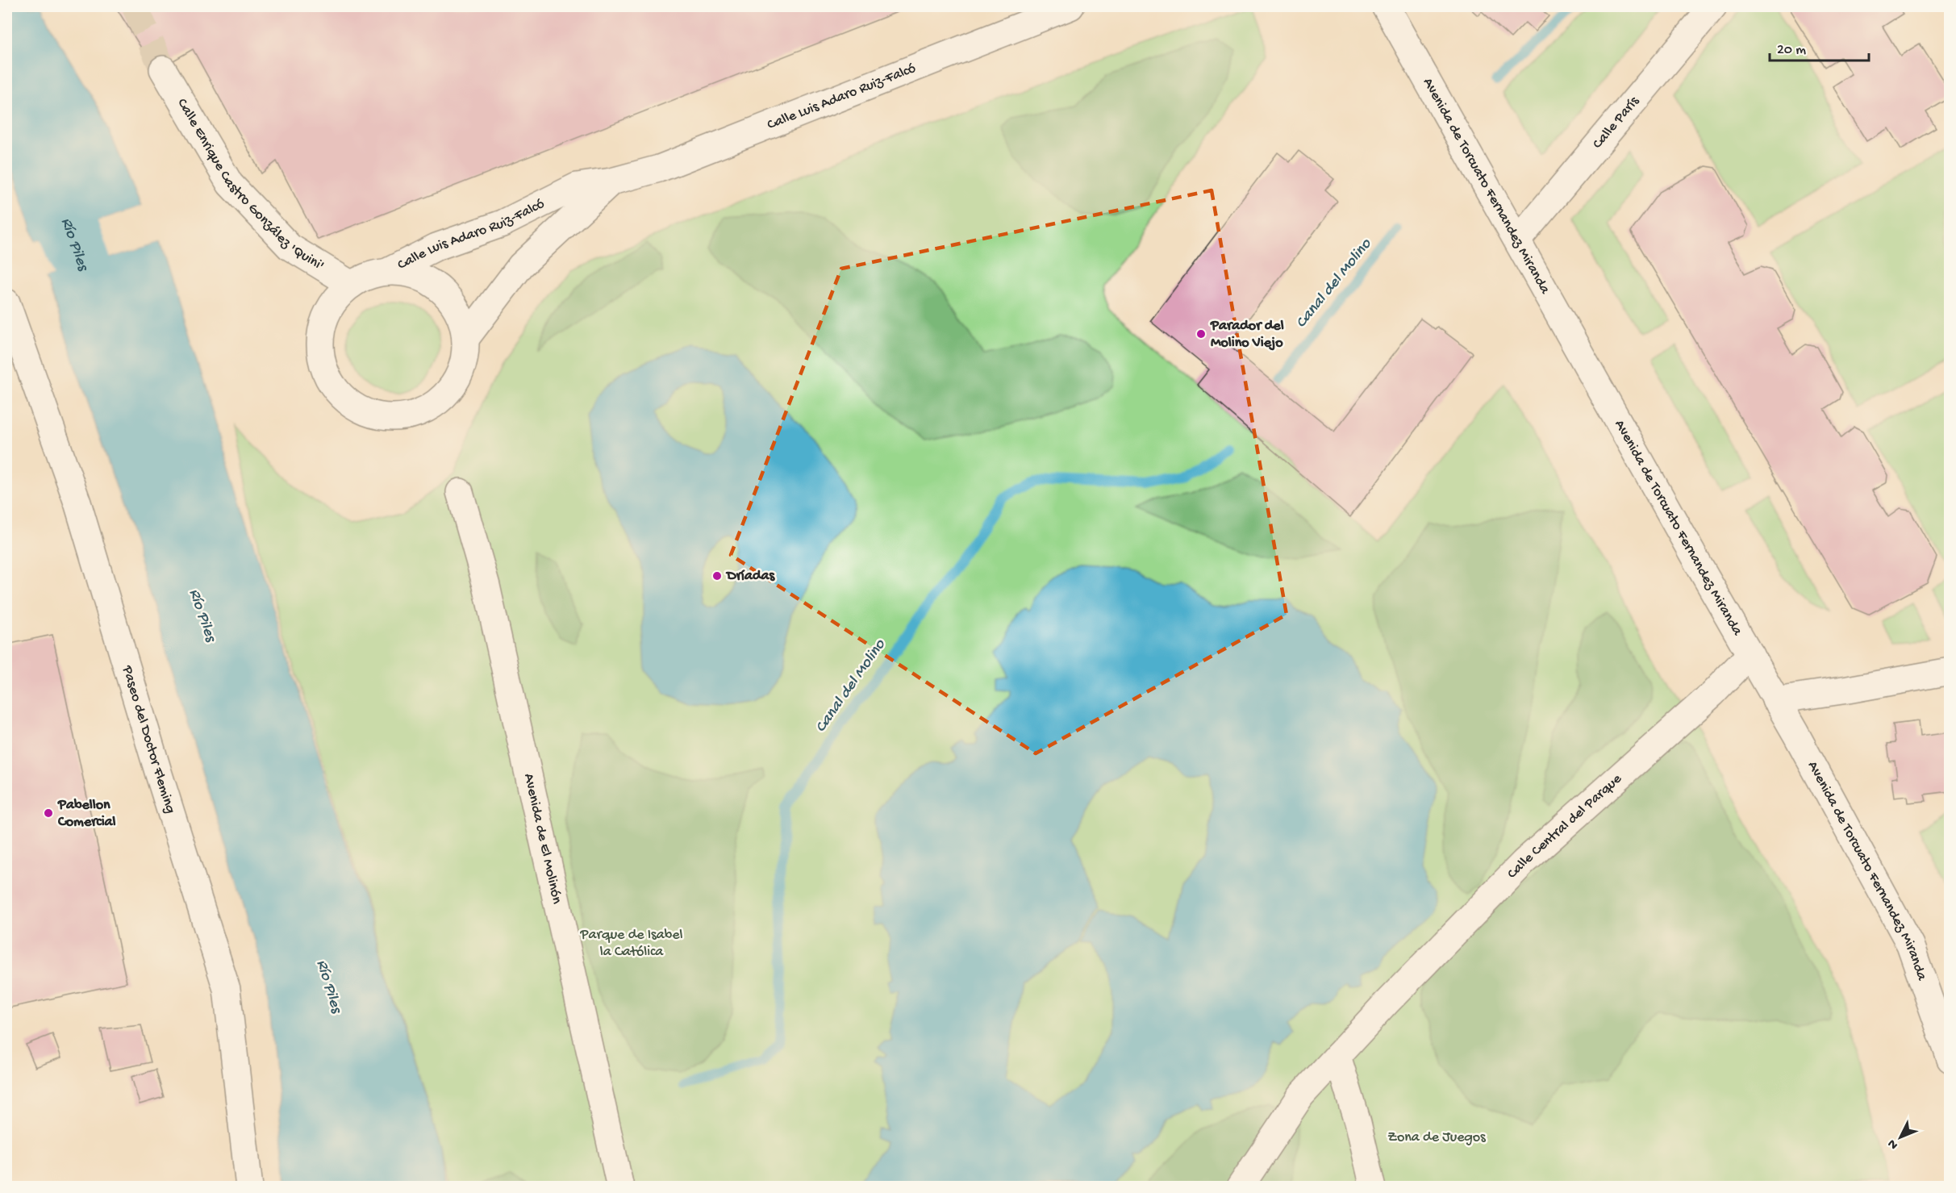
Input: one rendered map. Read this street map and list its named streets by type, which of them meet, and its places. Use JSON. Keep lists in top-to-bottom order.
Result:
{
  "streets": {
    "street": [
      "Calle Luis Adaro Ruiz-Falcó",
      "Calle París",
      "Calle Enrique Castro González 'Quini'",
      "Avenida de Torcuato Fernandez Miranda",
      "Paseo del Doctor Fleming",
      "Calle Central del Parque",
      "Avenida de El Molinón"
    ]
  },
  "crossings": [
    ["Calle Luis Adaro Ruiz-Falcó", "Calle Enrique Castro González 'Quini'"],
    ["Calle París", "Avenida de Torcuato Fernandez Miranda"],
    ["Avenida de Torcuato Fernandez Miranda", "Calle Central del Parque"]
  ],
  "water": ["Río Piles", "Canal del Molino"],
  "parks": ["Parque de Isabel la Católica", "Zona de Juegos"],
  "places": ["Parador del Molino Viejo", "Dríadas", "Pabellon Comercial"],
  "scale_bar": "20 m",
  "north": "bottom left"
}
